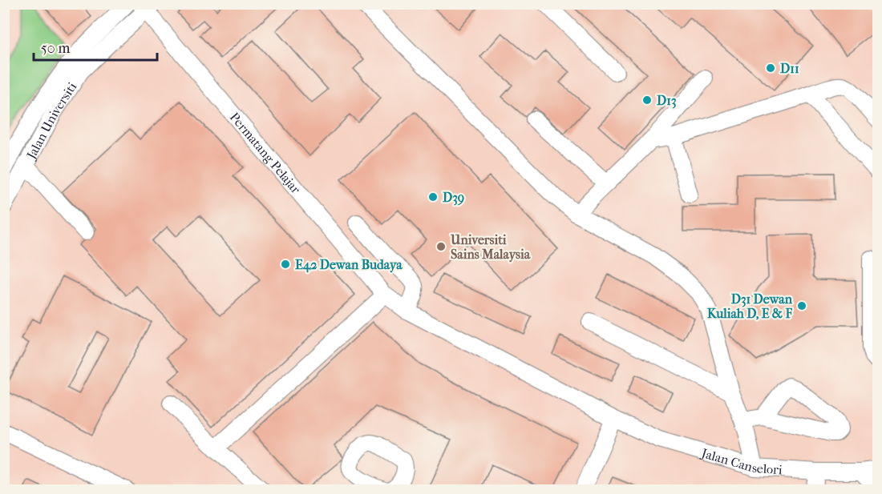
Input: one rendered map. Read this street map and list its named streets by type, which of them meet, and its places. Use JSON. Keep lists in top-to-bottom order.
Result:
{
  "streets": {
    "street": ["Jalan Universiti", "Permatang Pelajar", "Jalan Canselori"]
  },
  "crossings": [
    ["Jalan Universiti", "Permatang Pelajar"],
    ["Permatang Pelajar", "Jalan Canselori"]
  ],
  "places": [
    "D11",
    "D13",
    "D39",
    "Universiti Sains Malaysia",
    "E42 Dewan Budaya",
    "D31 Dewan Kuliah D, E & F"
  ],
  "scale_bar": "50 m"
}
